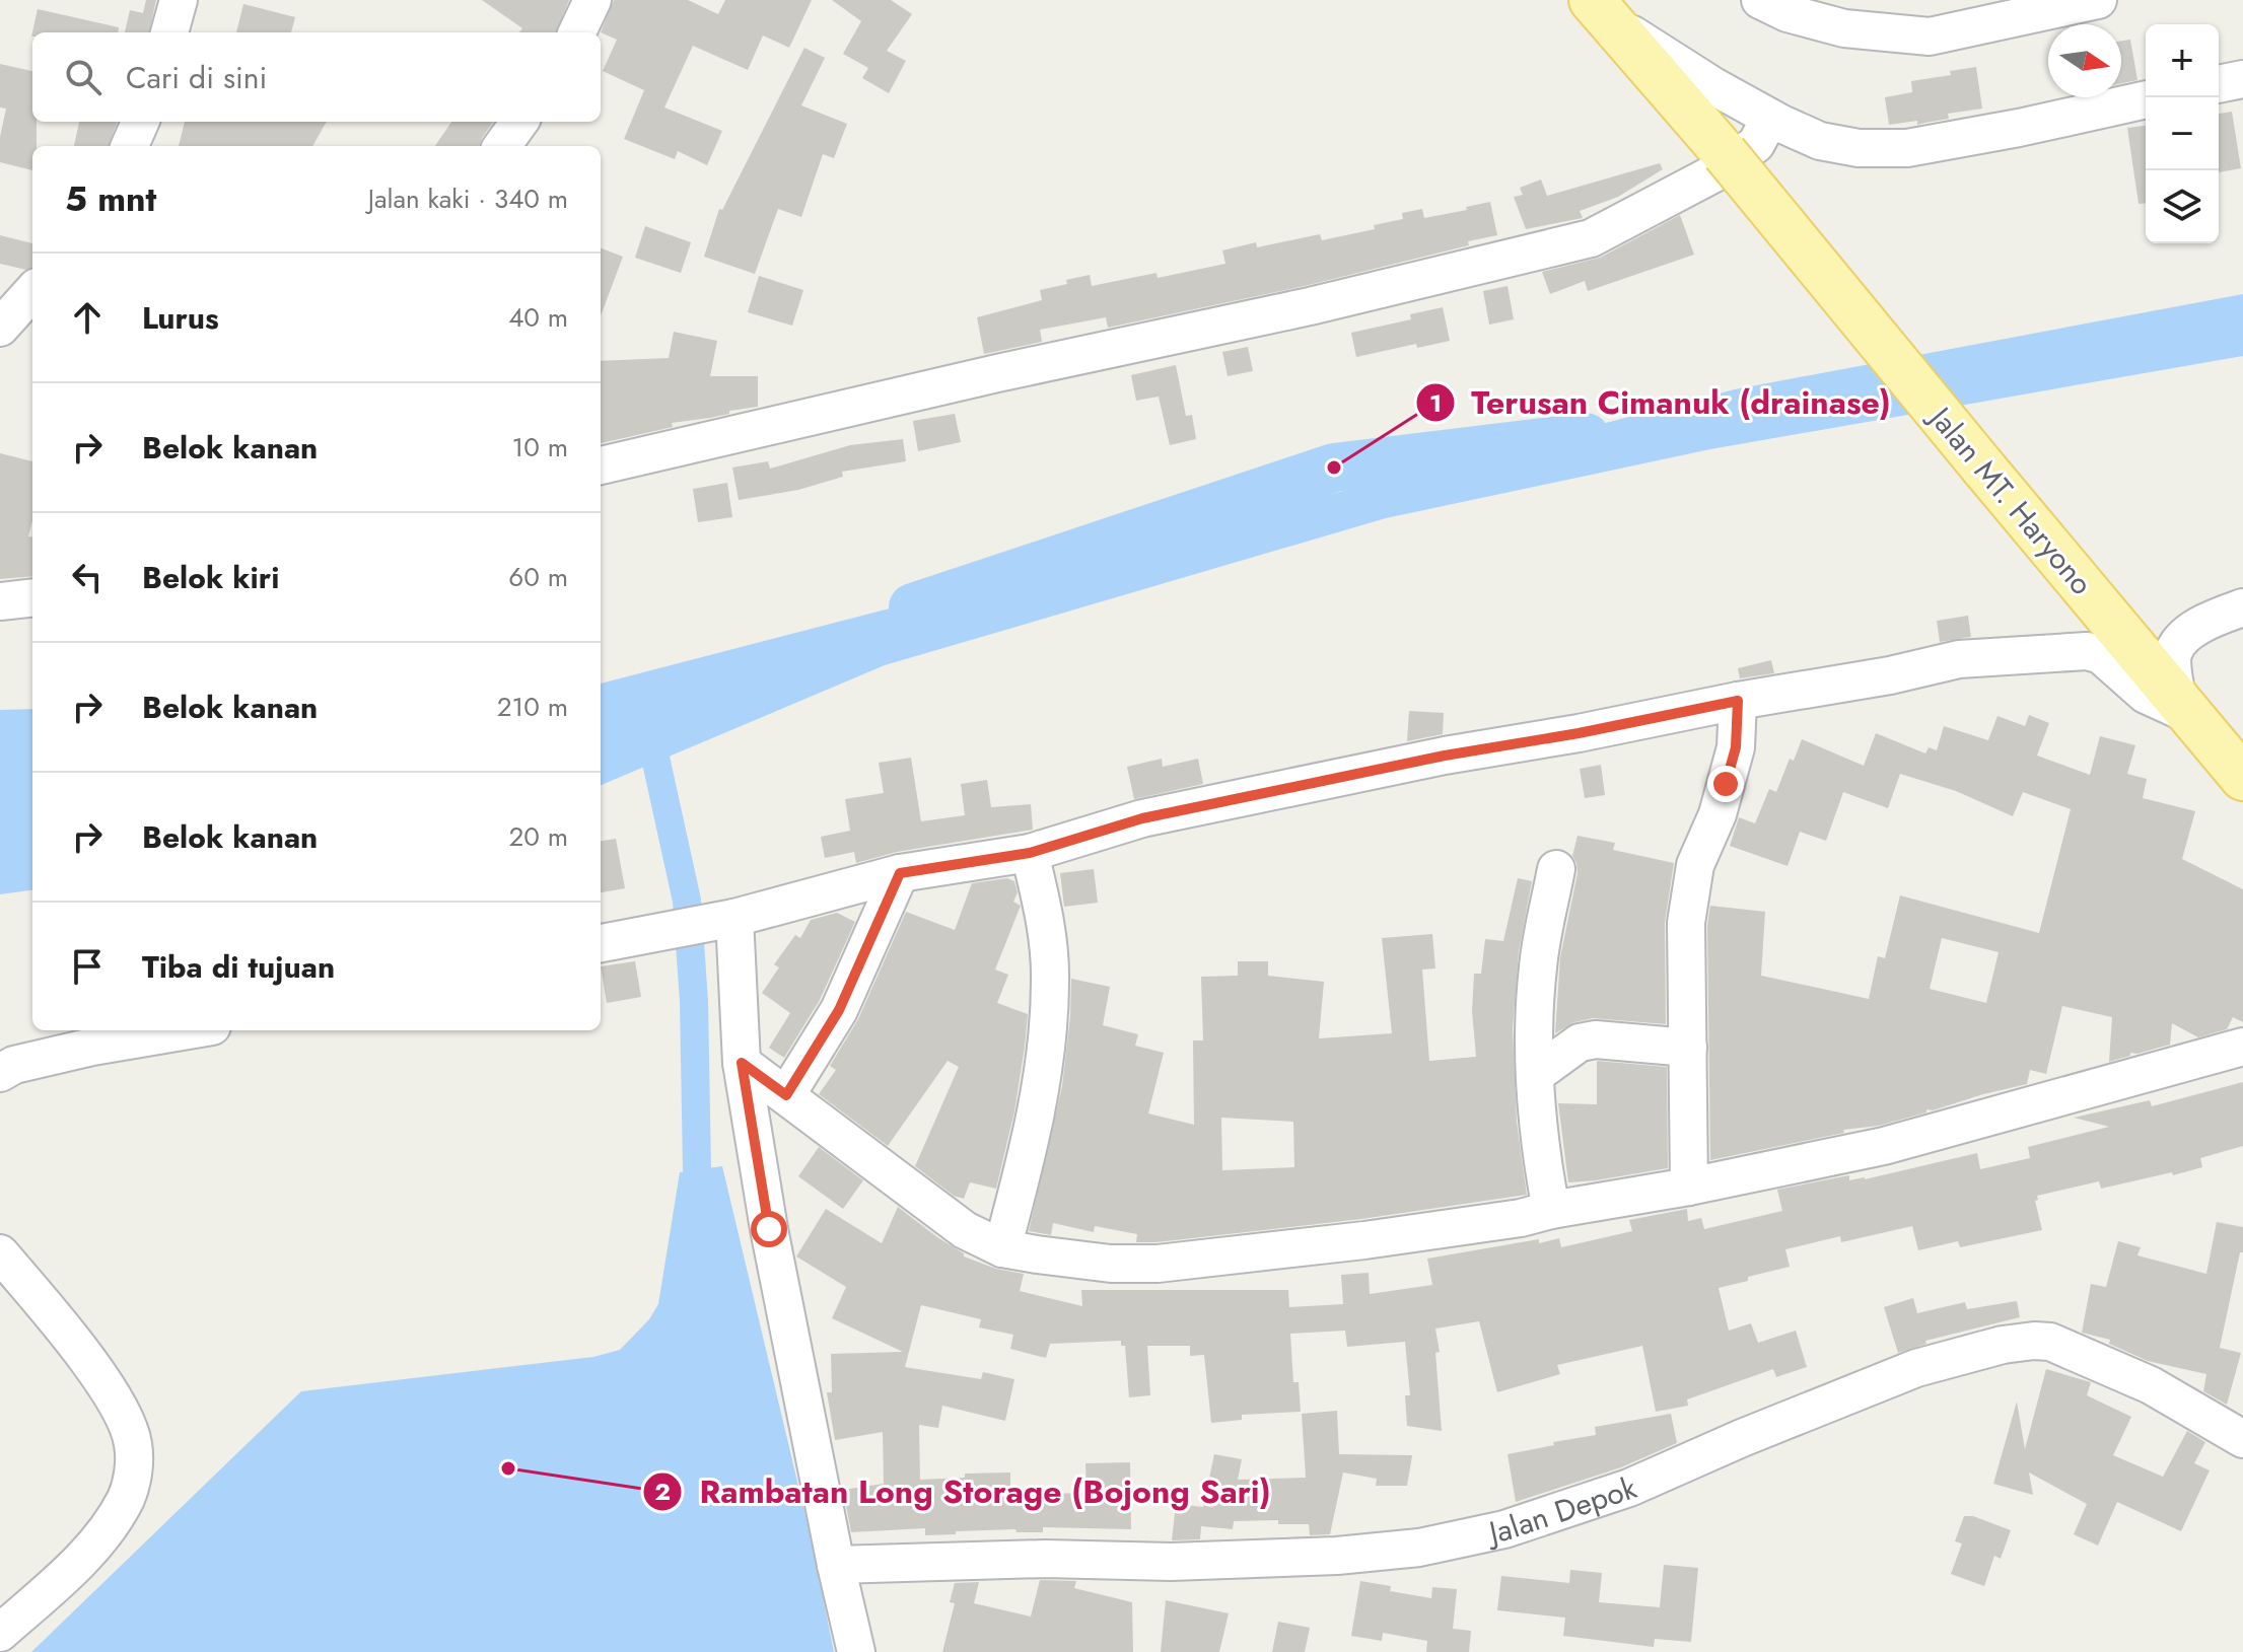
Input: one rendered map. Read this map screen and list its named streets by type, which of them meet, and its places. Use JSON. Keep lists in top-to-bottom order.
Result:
{
  "streets": {
    "main road": ["Jalan MT. Haryono"],
    "street": ["Jalan Depok"]
  },
  "places": ["Terusan Cimanuk (drainase)", "Rambatan Long Storage (Bojong Sari)"],
  "north": "right",
  "page": {
    "map_buttons": ["+", "−"],
    "search": "Cari di sini",
    "heading": ["5 mnt", "Jalan kaki · 340 m"],
    "list": [
      ["Lurus", "40 m"],
      ["Belok kanan", "10 m"],
      ["Belok kiri", "60 m"],
      ["Belok kanan", "210 m"],
      ["Belok kanan", "20 m"],
      "Tiba di tujuan"
    ]
  }
}
